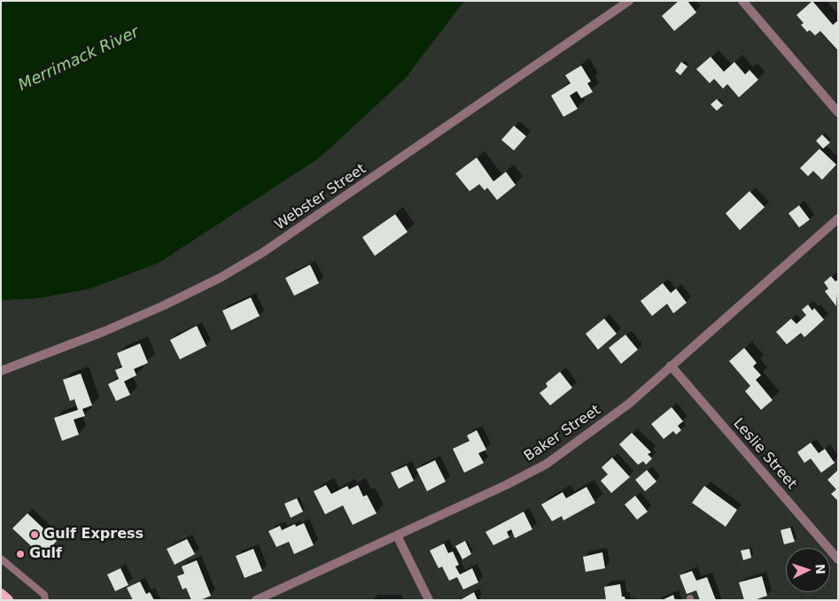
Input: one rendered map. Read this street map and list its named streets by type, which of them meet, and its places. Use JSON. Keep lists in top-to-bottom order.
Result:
{
  "streets": {
    "street": ["Webster Street", "Baker Street", "Leslie Street"]
  },
  "crossings": [
    ["Baker Street", "Leslie Street"]
  ],
  "water": ["Merrimack River"],
  "places": ["Gulf Express", "Gulf"],
  "north": "right"
}
